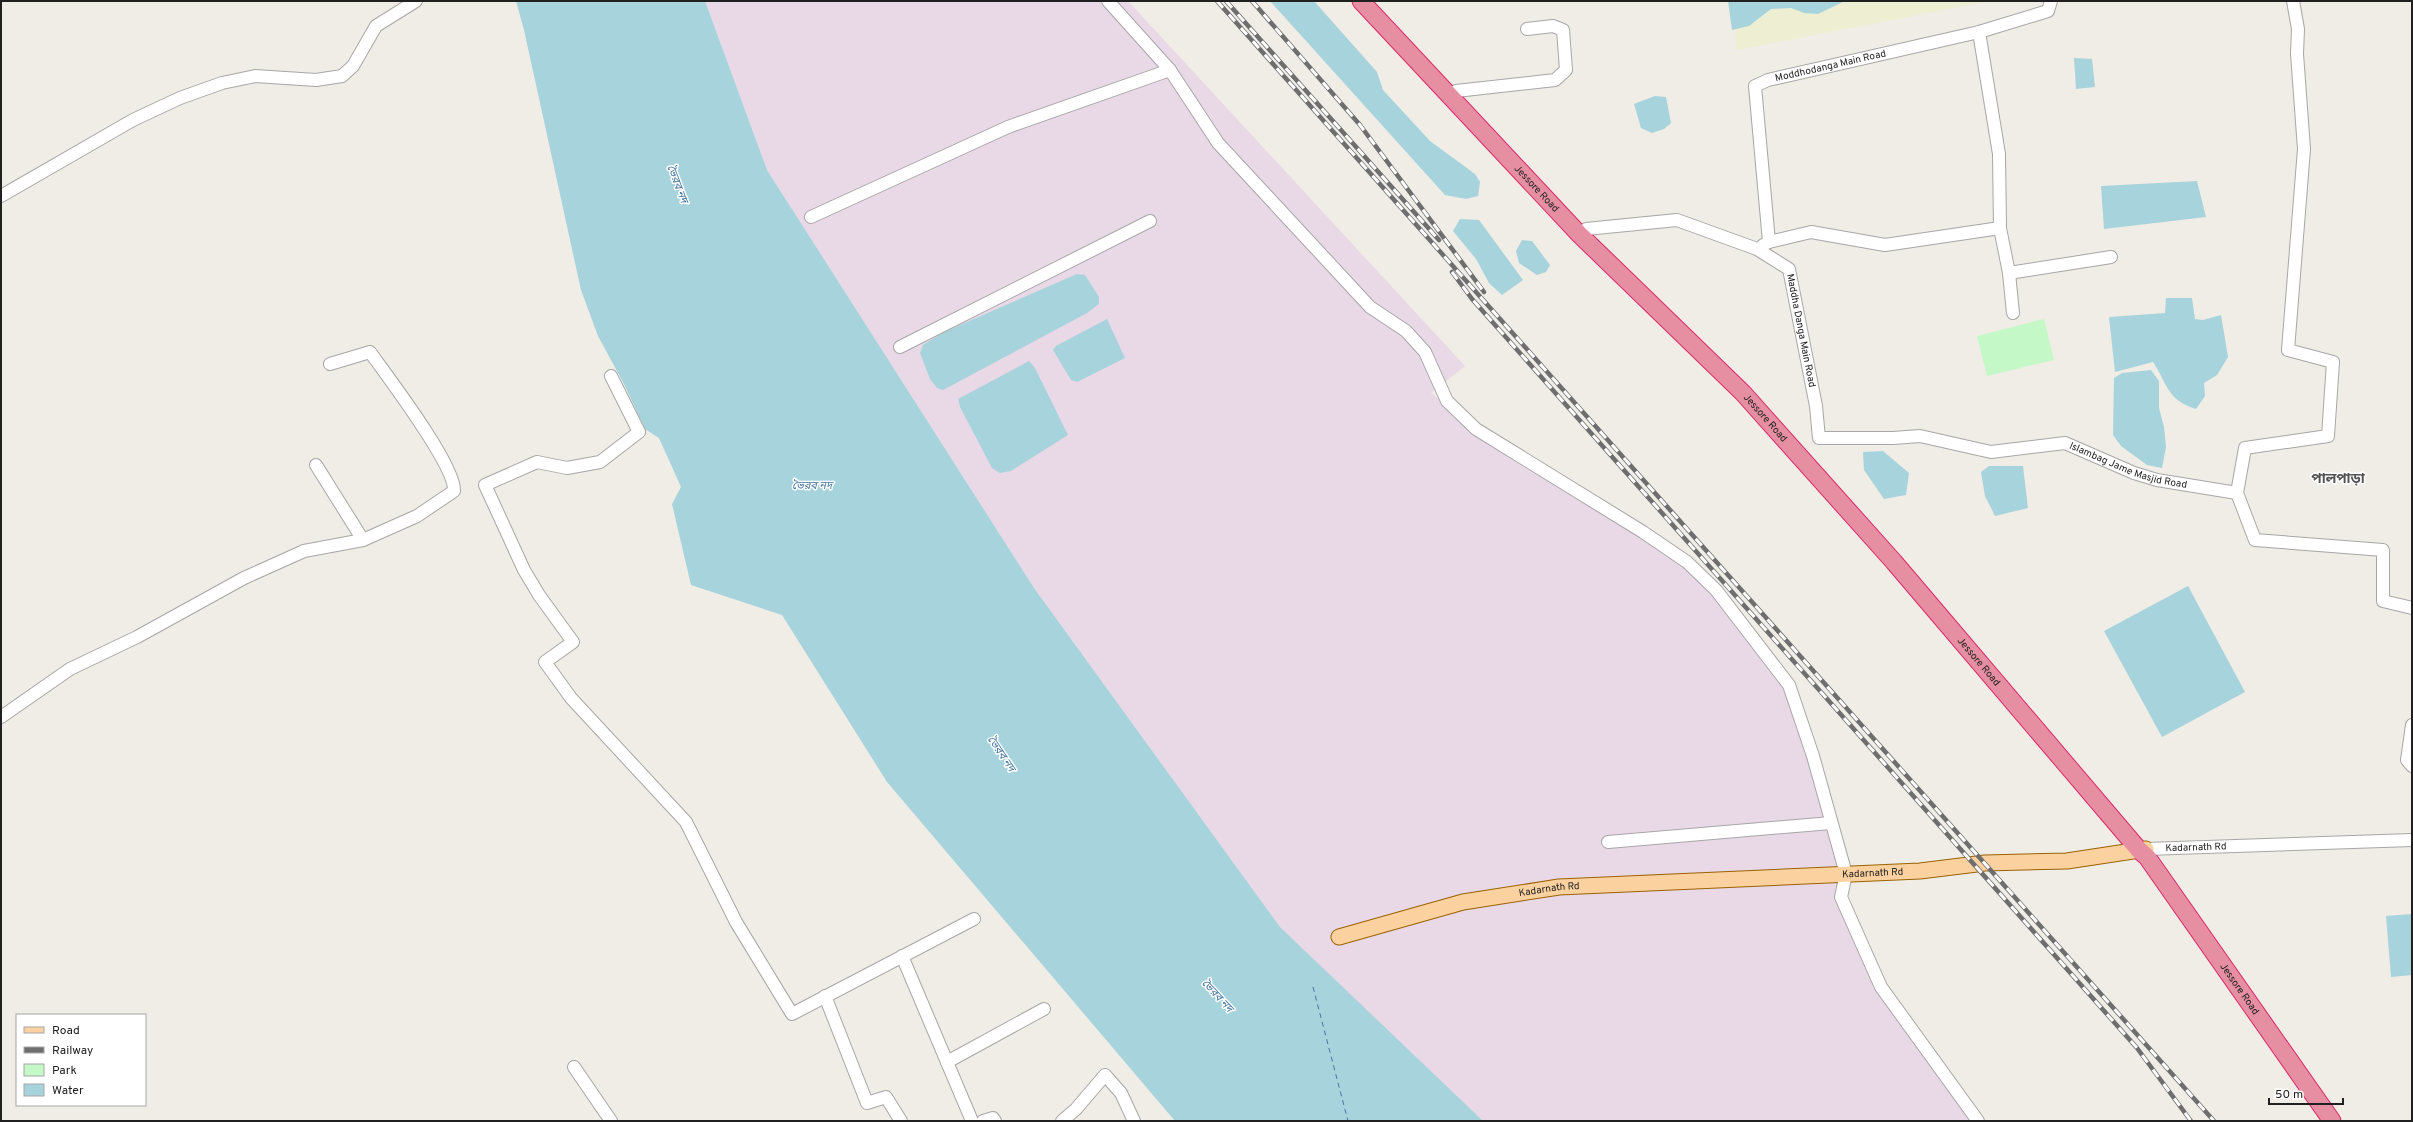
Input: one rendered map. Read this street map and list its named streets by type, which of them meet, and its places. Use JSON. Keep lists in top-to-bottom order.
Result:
{
  "streets": {
    "highway": ["Jessore Road"],
    "main road": ["Kadarnath Rd"],
    "street": ["Moddhodanga Main Road", "Maddha Danga Main Road", "Islambag Jame Masjid Road"]
  },
  "crossings": [
    ["Jessore Road", "Maddha Danga Main Road"],
    ["Jessore Road", "Kadarnath Rd"],
    ["Maddha Danga Main Road", "Islambag Jame Masjid Road"]
  ],
  "districts": ["পালপাড়া"],
  "water": ["ভৈরব নদ"],
  "legend": [
    "Road",
    "Railway",
    "Park",
    "Water"
  ],
  "scale_bar": "50 m"
}
